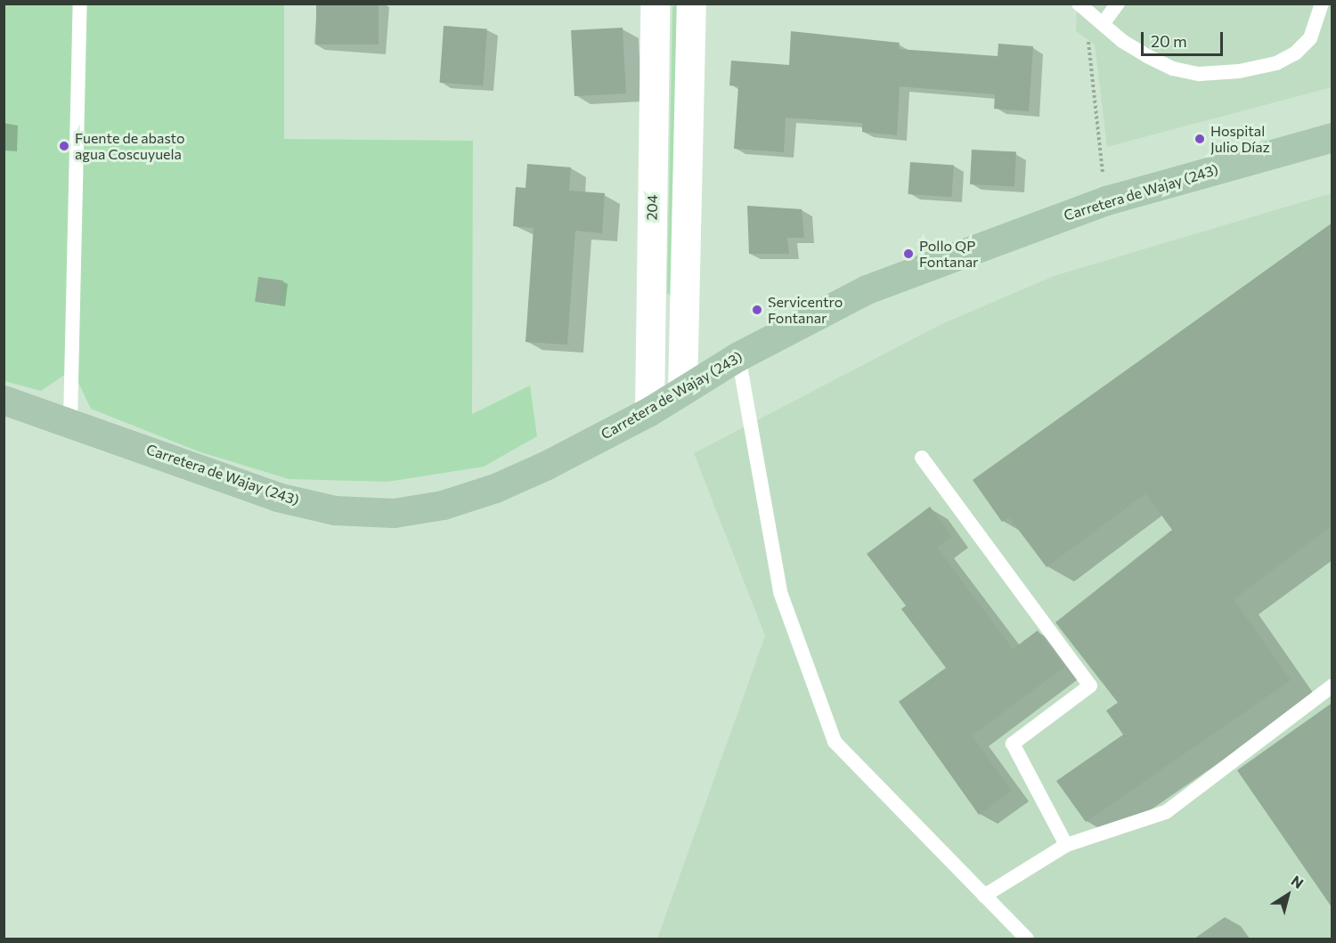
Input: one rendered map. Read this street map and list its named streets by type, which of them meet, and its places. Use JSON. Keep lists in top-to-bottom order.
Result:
{
  "streets": {
    "main road": ["Carretera de Wajay (243)"],
    "street": ["204"]
  },
  "crossings": [
    ["Carretera de Wajay (243)", "204"]
  ],
  "places": [
    "Hospital Julio Díaz",
    "Fuente de abasto agua Coscuyuela",
    "Pollo QP Fontanar",
    "Servicentro Fontanar"
  ],
  "scale_bar": "20 m",
  "north": "top right"
}
